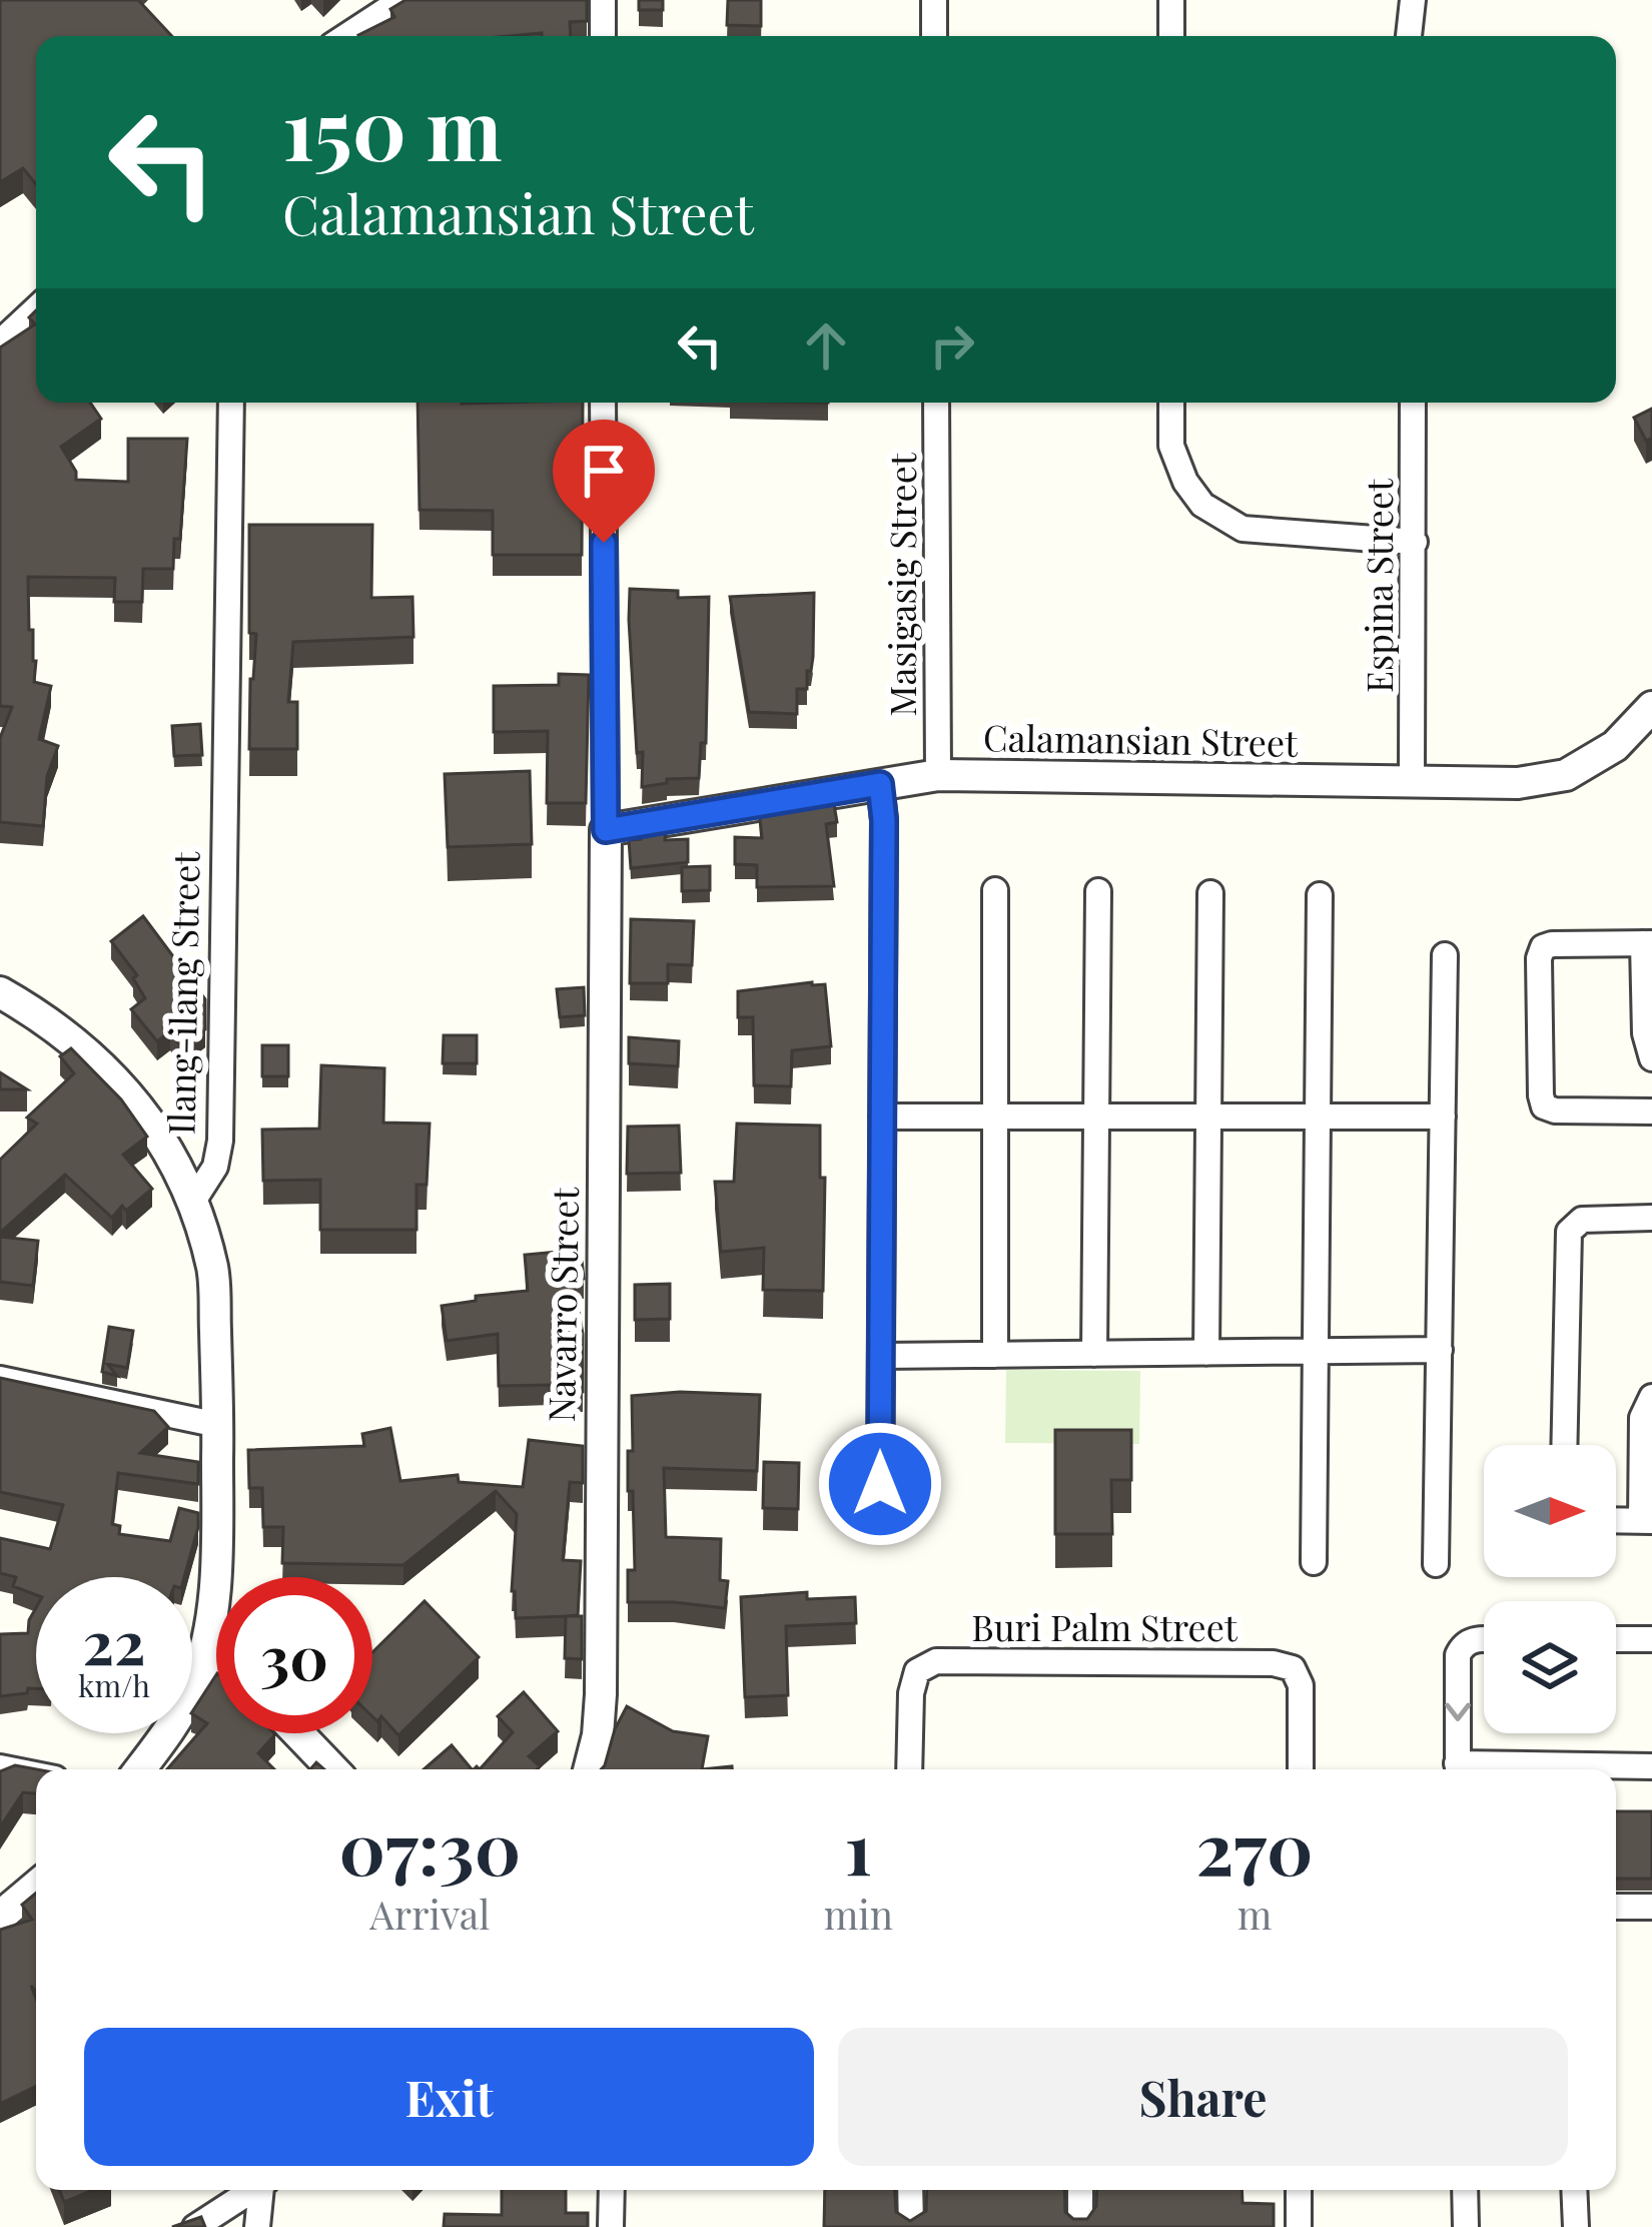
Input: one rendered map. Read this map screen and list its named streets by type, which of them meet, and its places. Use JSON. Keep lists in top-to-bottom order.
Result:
{
  "streets": {
    "street": [
      "Masigasig Street",
      "Espina Street",
      "Calamansian Street",
      "Ilang-ilang Street",
      "Navarro Street",
      "Buri Palm Street"
    ]
  },
  "crossings": [
    ["Masigasig Street", "Calamansian Street"],
    ["Espina Street", "Calamansian Street"],
    ["Calamansian Street", "Navarro Street"]
  ],
  "north": "right",
  "page": {
    "turn": ["150 m", "Calamansian Street"],
    "speed": "22 km/h",
    "limit": "30",
    "eta": [
      "07:30",
      "Arrival",
      "1",
      "min",
      "270",
      "m"
    ],
    "buttons": ["Exit", "Share"]
  }
}
